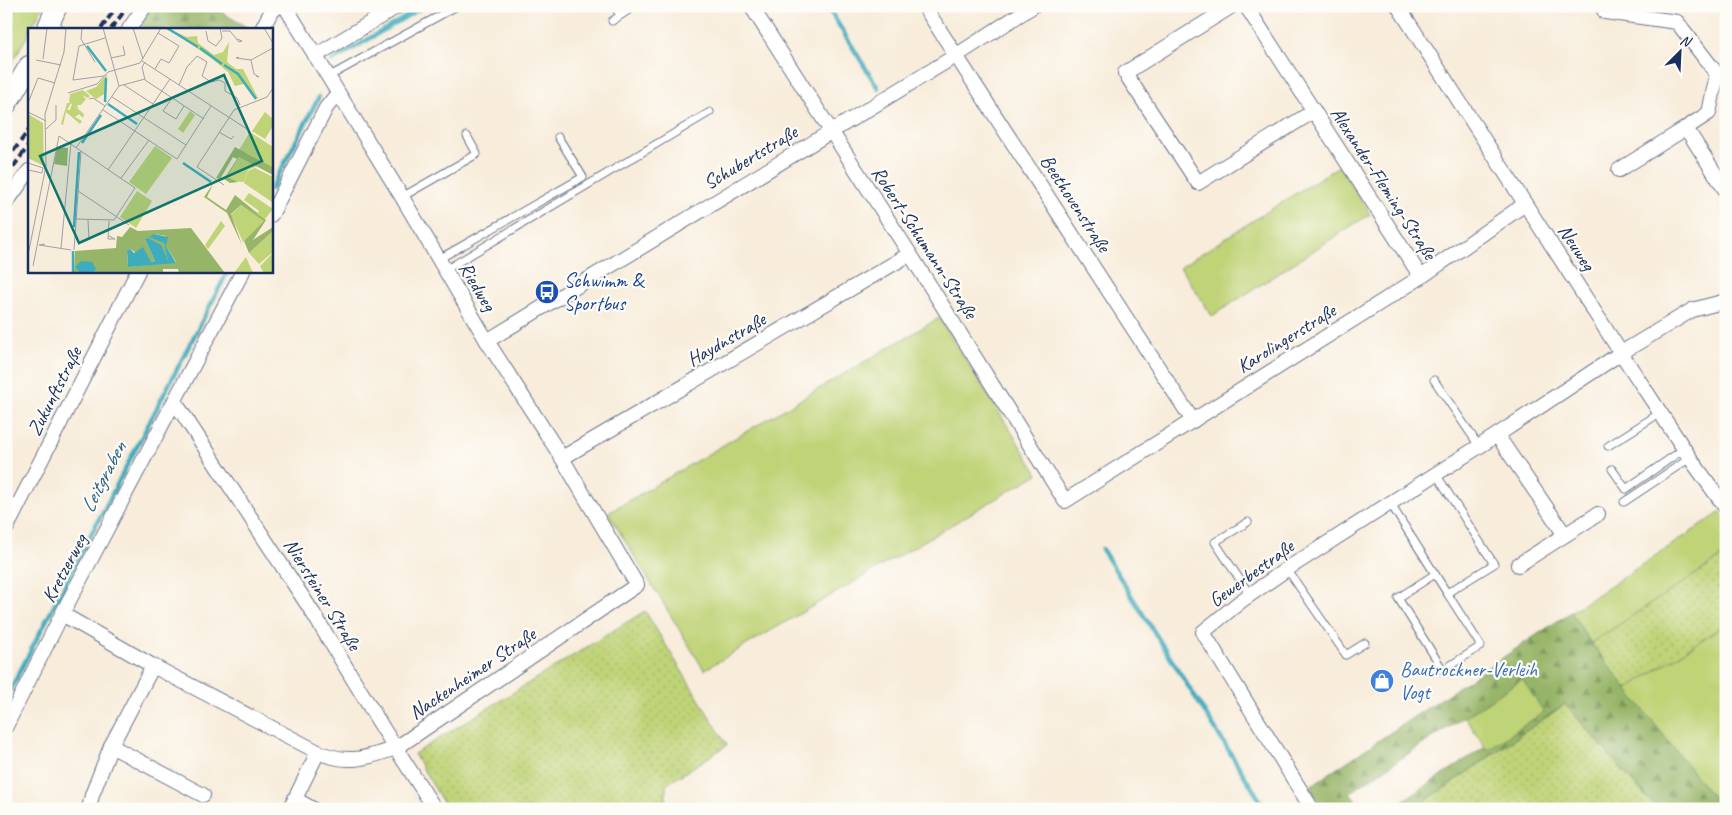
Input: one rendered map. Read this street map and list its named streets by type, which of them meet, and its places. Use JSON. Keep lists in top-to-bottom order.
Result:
{
  "streets": {
    "street": [
      "Schubertstraße",
      "Alexander-Fleming-Straße",
      "Beethovenstraße",
      "Robert-Schumann-Straße",
      "Neuweg",
      "Riedweg",
      "Karolingerstraße",
      "Haydnstraße",
      "Zukunftstraße",
      "Kretzerweg",
      "Gewerbestraße",
      "Niersteiner Straße",
      "Nackenheimer Straße"
    ]
  },
  "crossings": [
    ["Schubertstraße", "Beethovenstraße"],
    ["Schubertstraße", "Robert-Schumann-Straße"],
    ["Schubertstraße", "Riedweg"],
    ["Alexander-Fleming-Straße", "Karolingerstraße"],
    ["Beethovenstraße", "Karolingerstraße"],
    ["Robert-Schumann-Straße", "Karolingerstraße"],
    ["Robert-Schumann-Straße", "Haydnstraße"],
    ["Neuweg", "Karolingerstraße"],
    ["Neuweg", "Gewerbestraße"],
    ["Riedweg", "Haydnstraße"],
    ["Riedweg", "Nackenheimer Straße"],
    ["Kretzerweg", "Niersteiner Straße"],
    ["Kretzerweg", "Nackenheimer Straße"],
    ["Niersteiner Straße", "Nackenheimer Straße"]
  ],
  "water": ["Leitgraben"],
  "places": {
    "bus stop": ["Schwimm & Sportbus"],
    "shop": ["Bautrockner-Verleih Vogt"]
  },
  "north": "top right"
}
